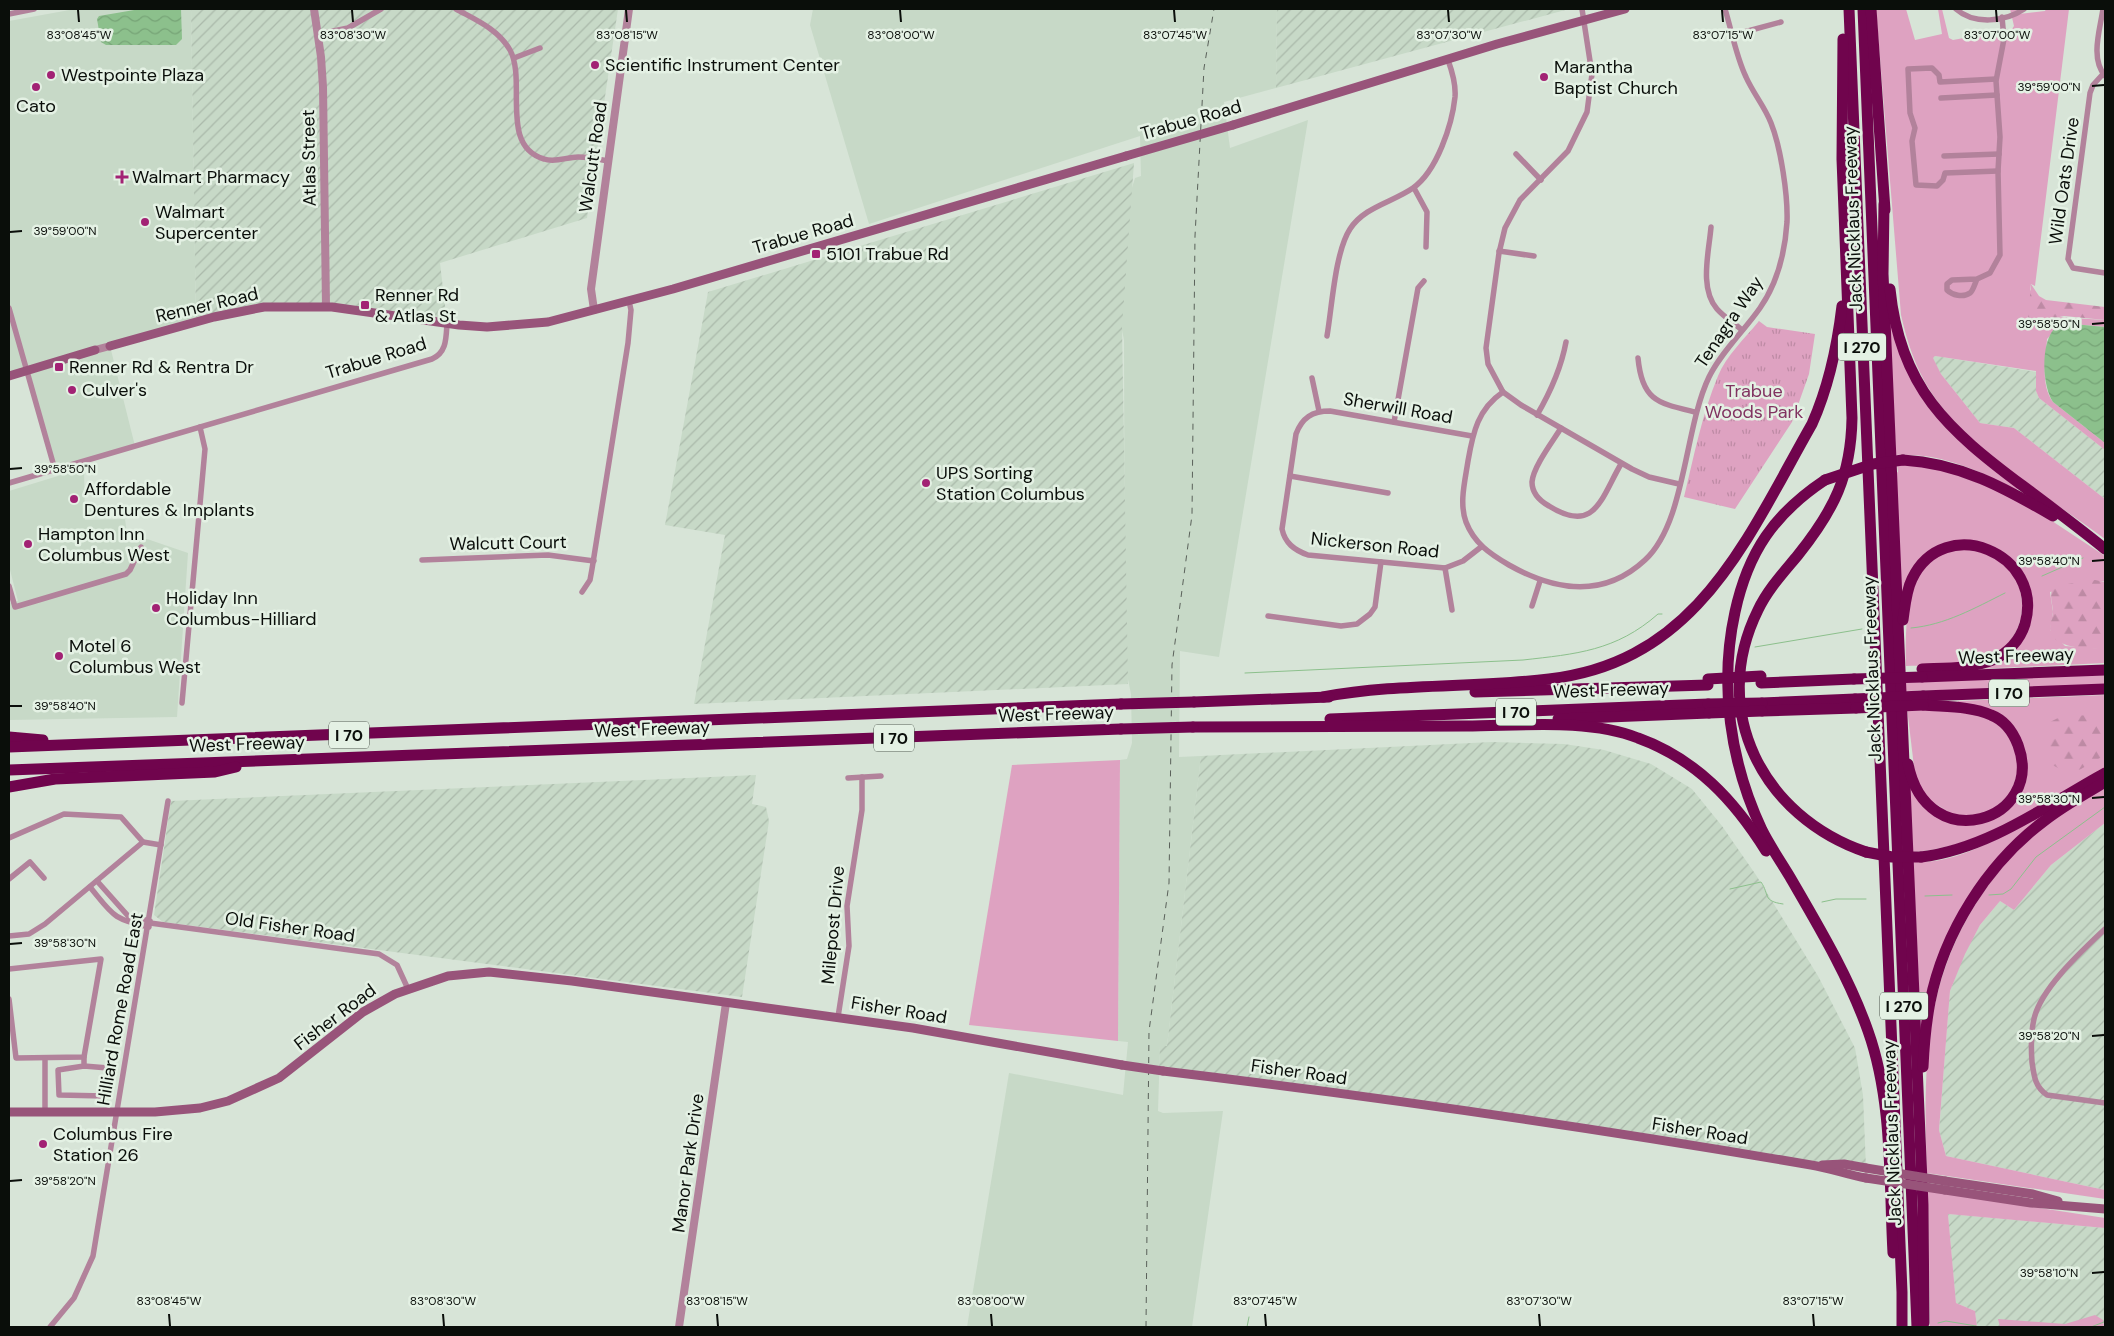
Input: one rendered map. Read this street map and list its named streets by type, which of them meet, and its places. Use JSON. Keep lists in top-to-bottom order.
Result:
{
  "streets": {
    "highway": [
      "Jack Nicklaus Freeway",
      "I 270",
      "West Freeway",
      "I 70"
    ],
    "main road": ["Trabue Road", "Renner Road", "Fisher Road"],
    "street": [
      "Walcutt Road",
      "Atlas Street",
      "Wild Oats Drive",
      "Tenagra Way",
      "Sherwill Road",
      "Walcutt Court",
      "Nickerson Road",
      "Milepost Drive",
      "Old Fisher Road",
      "Hilliard Rome Road East",
      "Manor Park Drive"
    ]
  },
  "crossings": [
    ["Trabue Road", "Walcutt Road"],
    ["Trabue Road", "Renner Road"],
    ["Atlas Street", "Renner Road"],
    ["Tenagra Way", "Nickerson Road"],
    ["Sherwill Road", "Nickerson Road"],
    ["Milepost Drive", "Fisher Road"],
    ["Old Fisher Road", "Hilliard Rome Road East"],
    ["Old Fisher Road", "Fisher Road"],
    ["Hilliard Rome Road East", "Fisher Road"],
    ["Fisher Road", "Manor Park Drive"]
  ],
  "parks": ["Trabue Woods Park"],
  "places": {
    "other": [
      "Scientific Instrument Center",
      "Westpointe Plaza",
      "Marantha Baptist Church",
      "Cato",
      "Walmart Supercenter",
      "Culver's",
      "UPS Sorting Station Columbus",
      "Affordable Dentures & Implants",
      "Hampton Inn Columbus West",
      "Holiday Inn Columbus-Hilliard",
      "Motel 6 Columbus West",
      "Columbus Fire Station 26"
    ],
    "health": ["Walmart Pharmacy"],
    "transit": ["5101 Trabue Rd", "Renner Rd & Atlas St", "Renner Rd & Rentra Dr"]
  },
  "coordinates": [
    "83°08'45\"W",
    "83°08'30\"W",
    "83°08'15\"W",
    "83°08'00\"W",
    "83°07'45\"W",
    "83°07'30\"W",
    "83°07'15\"W",
    "83°07'00\"W",
    "39°59'00\"N",
    "39°58'50\"N",
    "39°58'40\"N",
    "39°58'30\"N",
    "39°58'20\"N",
    "39°58'10\"N"
  ]
}
